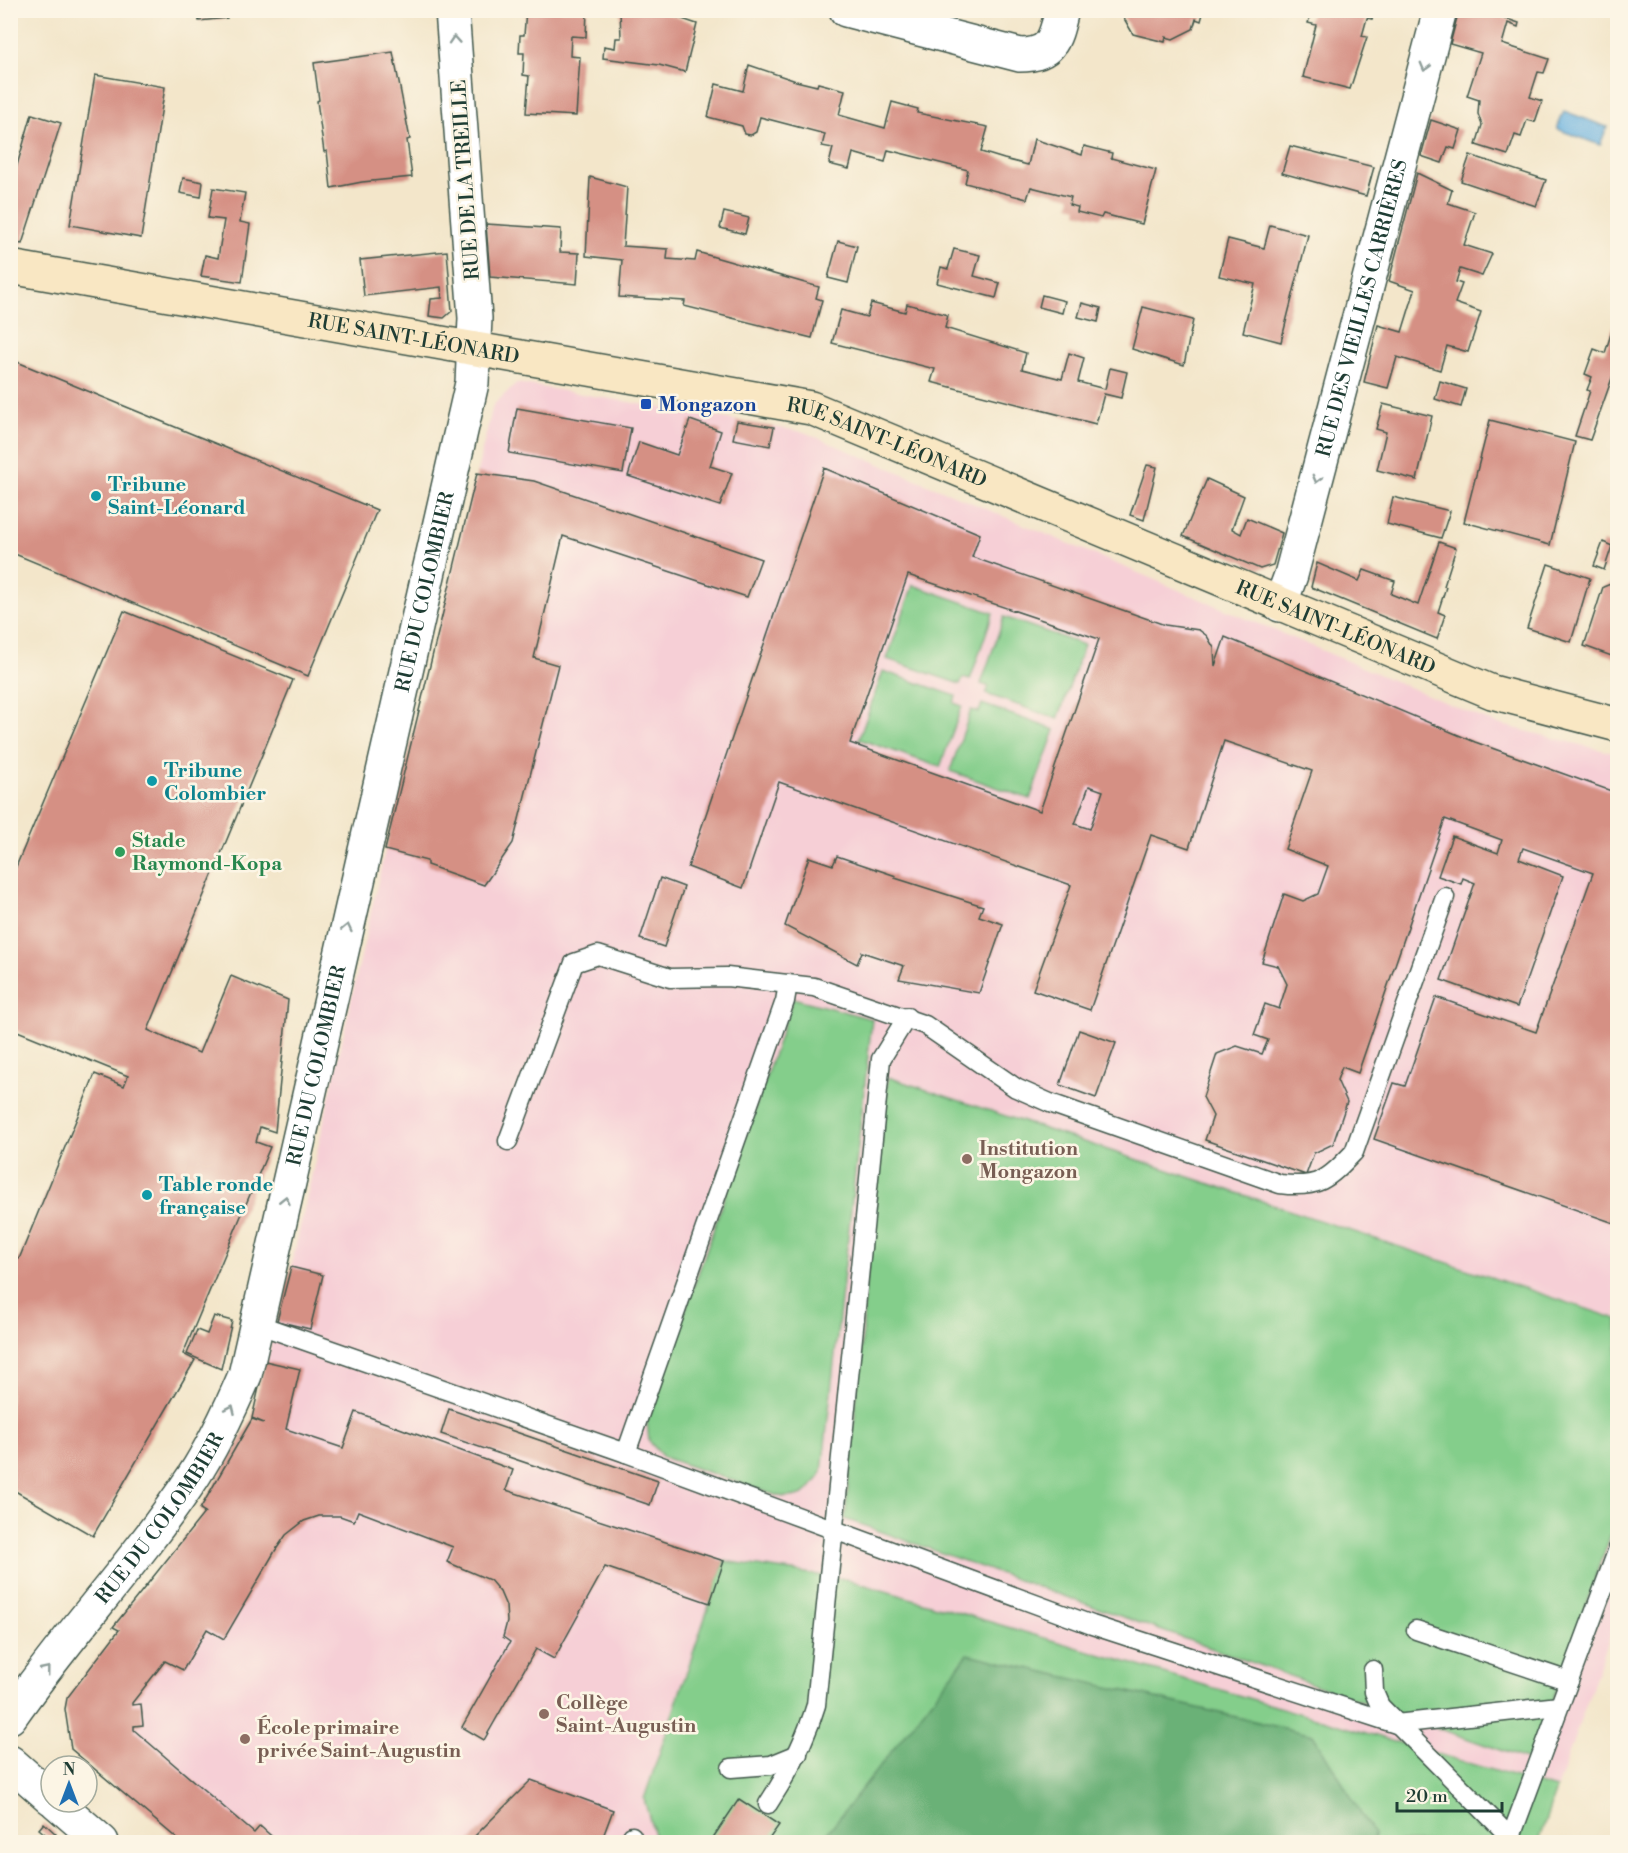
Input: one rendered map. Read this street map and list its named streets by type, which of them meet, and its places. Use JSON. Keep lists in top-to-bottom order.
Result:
{
  "streets": {
    "street": [
      "RUE DE LA TREILLE",
      "RUE DES VIEILLES CARRIÈRES",
      "RUE SAINT-LÉONARD",
      "RUE DU COLOMBIER"
    ]
  },
  "crossings": [
    ["RUE DE LA TREILLE", "RUE SAINT-LÉONARD"],
    ["RUE DE LA TREILLE", "RUE DU COLOMBIER"],
    ["RUE DES VIEILLES CARRIÈRES", "RUE SAINT-LÉONARD"],
    ["RUE SAINT-LÉONARD", "RUE DU COLOMBIER"]
  ],
  "one_way": ["RUE DE LA TREILLE", "RUE DES VIEILLES CARRIÈRES", "RUE DU COLOMBIER"],
  "places": {
    "transit": ["Mongazon"],
    "other": [
      "Tribune Saint-Léonard",
      "Tribune Colombier",
      "Stade Raymond-Kopa",
      "Institution Mongazon",
      "Table ronde française",
      "Collège Saint-Augustin",
      "École primaire privée Saint-Augustin"
    ]
  },
  "scale_bar": "20 m",
  "north": "top"
}
